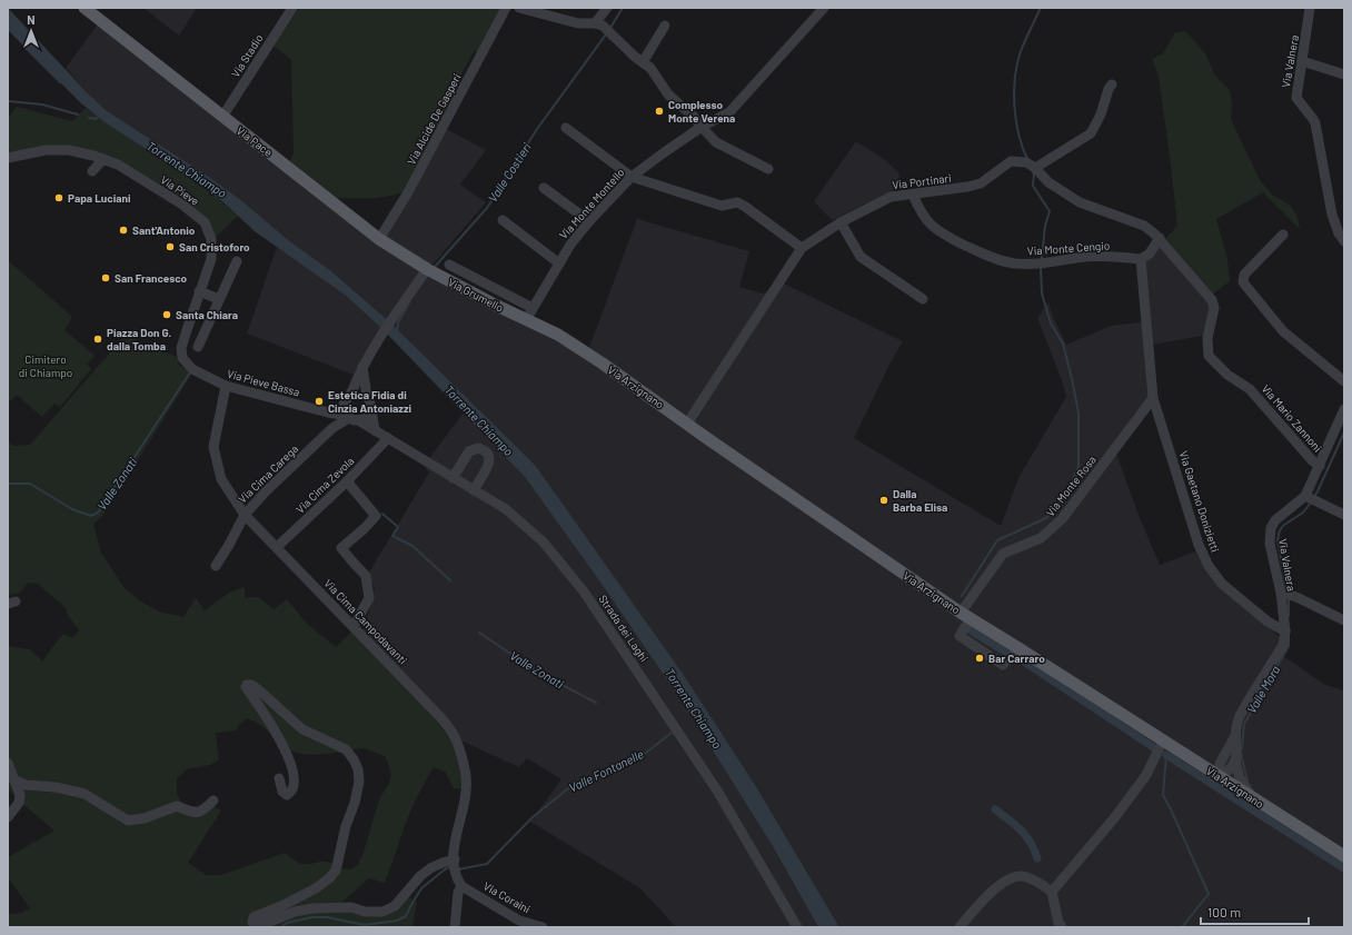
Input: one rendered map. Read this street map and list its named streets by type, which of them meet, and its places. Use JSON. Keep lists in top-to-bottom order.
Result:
{
  "streets": {
    "main road": ["Via Pace", "Via Grumello", "Via Arzignano"],
    "street": [
      "Via Stadio",
      "Via Valnera",
      "Via Alcide De Gasperi",
      "Via Portinari",
      "Via Pieve",
      "Via Monte Montello",
      "Via Monte Cengio",
      "Via Pieve Bassa",
      "Via Mario Zannoni",
      "Via Cima Carega",
      "Via Cima Zevola",
      "Via Monte Rosa",
      "Via Gaetano Donizietti",
      "Via Cima Campodavanti",
      "Strada dei Laghi",
      "Via Coraini"
    ]
  },
  "crossings": [
    ["Via Stadio", "Via Pace"],
    ["Via Valnera", "Via Arzignano"],
    ["Via Valnera", "Via Mario Zannoni"],
    ["Via Valnera", "Via Gaetano Donizietti"],
    ["Via Alcide De Gasperi", "Via Pace"],
    ["Via Pace", "Via Grumello"],
    ["Via Portinari", "Via Monte Cengio"],
    ["Via Portinari", "Via Arzignano"],
    ["Via Portinari", "Via Mario Zannoni"],
    ["Via Pieve", "Via Pieve Bassa"],
    ["Via Monte Montello", "Via Grumello"],
    ["Via Monte Montello", "Via Arzignano"],
    ["Via Grumello", "Via Arzignano"],
    ["Via Pieve Bassa", "Via Cima Carega"],
    ["Via Pieve Bassa", "Via Cima Campodavanti"],
    ["Via Pieve Bassa", "Strada dei Laghi"],
    ["Via Arzignano", "Via Monte Rosa"],
    ["Via Cima Carega", "Via Cima Campodavanti"],
    ["Via Cima Carega", "Strada dei Laghi"],
    ["Via Cima Zevola", "Via Cima Campodavanti"],
    ["Via Cima Zevola", "Strada dei Laghi"],
    ["Via Monte Rosa", "Via Gaetano Donizietti"],
    ["Via Cima Campodavanti", "Via Coraini"]
  ],
  "water": [
    "Torrente Chiampo",
    "Valle Costieri",
    "Valle Zonati",
    "Valle Mora",
    "Valle Fontanelle"
  ],
  "parks": ["Cimitero di Chiampo"],
  "places": [
    "Complesso Monte Verena",
    "Papa Luciani",
    "Sant'Antonio",
    "San Cristoforo",
    "San Francesco",
    "Santa Chiara",
    "Piazza Don G. dalla Tomba",
    "Estetica Fidia di Cinzia Antoniazzi",
    "Dalla Barba Elisa",
    "Bar Carraro"
  ],
  "scale_bar": "100 m",
  "north": "top"
}
